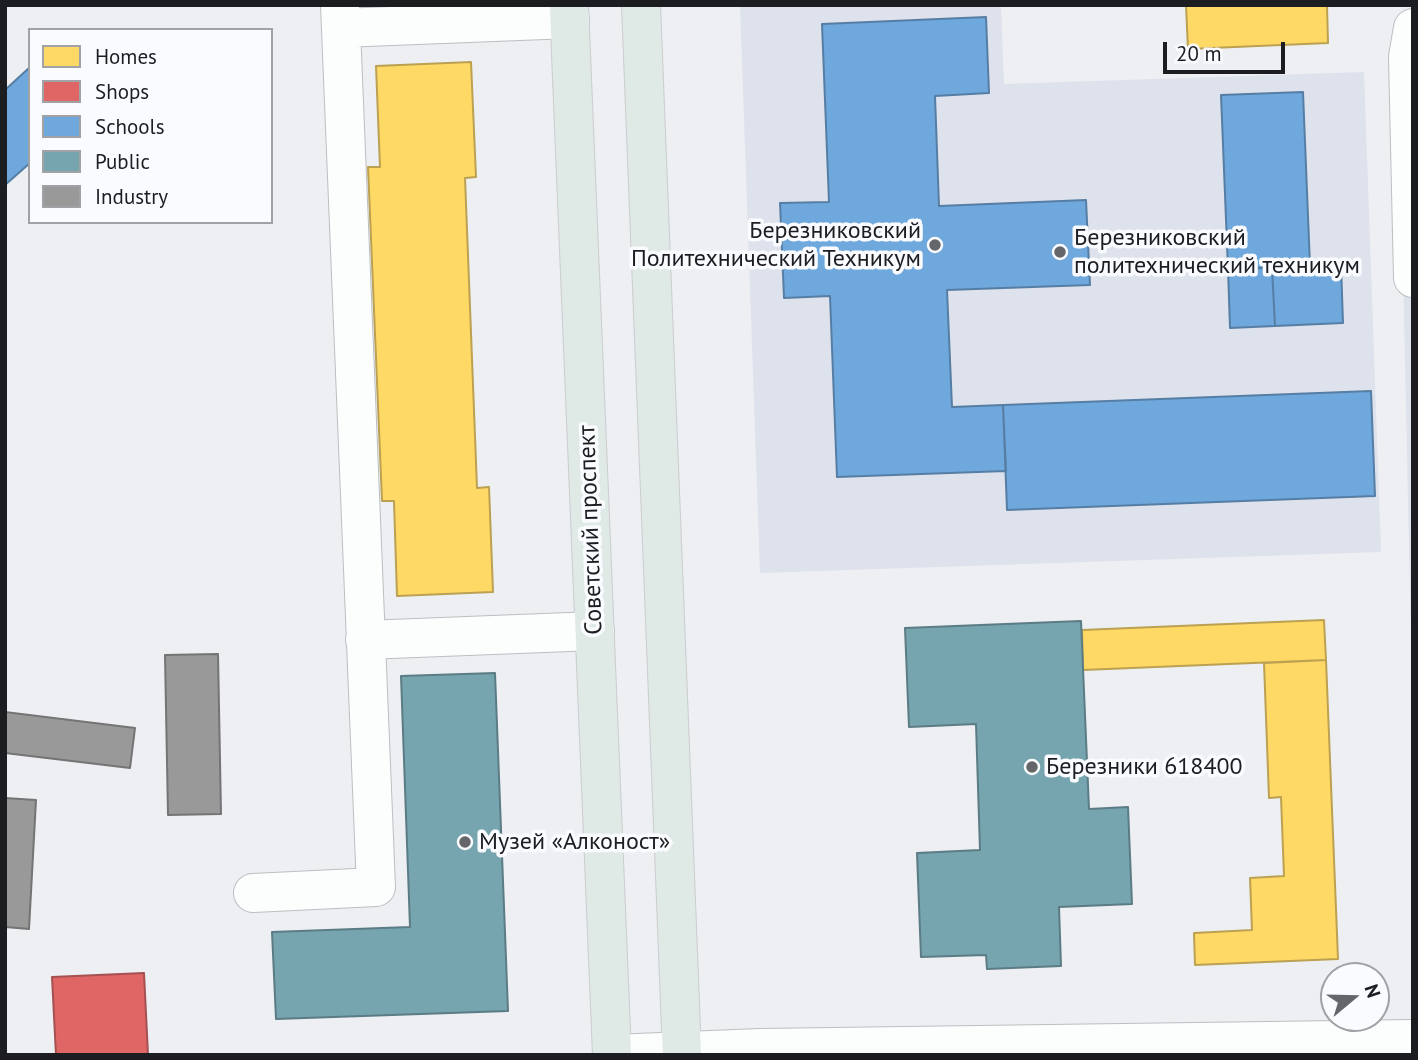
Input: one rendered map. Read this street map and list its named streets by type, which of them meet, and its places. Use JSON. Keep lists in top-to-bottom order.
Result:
{
  "streets": {
    "main road": ["Советский проспект"]
  },
  "places": [
    "Березниковский Политехнический Техникум",
    "Березниковский политехнический техникум",
    "Березники 618400",
    "Музей «Алконост»"
  ],
  "legend": [
    "Homes",
    "Shops",
    "Schools",
    "Public",
    "Industry"
  ],
  "scale_bar": "20 m",
  "north": "right"
}
